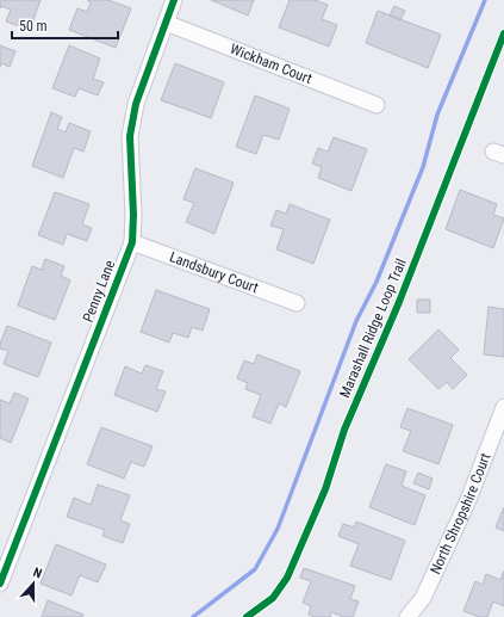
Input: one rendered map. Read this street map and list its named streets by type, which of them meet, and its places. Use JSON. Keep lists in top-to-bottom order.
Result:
{
  "streets": {
    "street": [
      "Wickham Court",
      "Landsbury Court",
      "Penny Lane",
      "North Shropshire Court"
    ],
    "cycle path": ["Marashall Ridge Loop Trail"]
  },
  "crossings": [
    ["Wickham Court", "Penny Lane"],
    ["Landsbury Court", "Penny Lane"]
  ],
  "scale_bar": "50 m",
  "north": "top"
}
